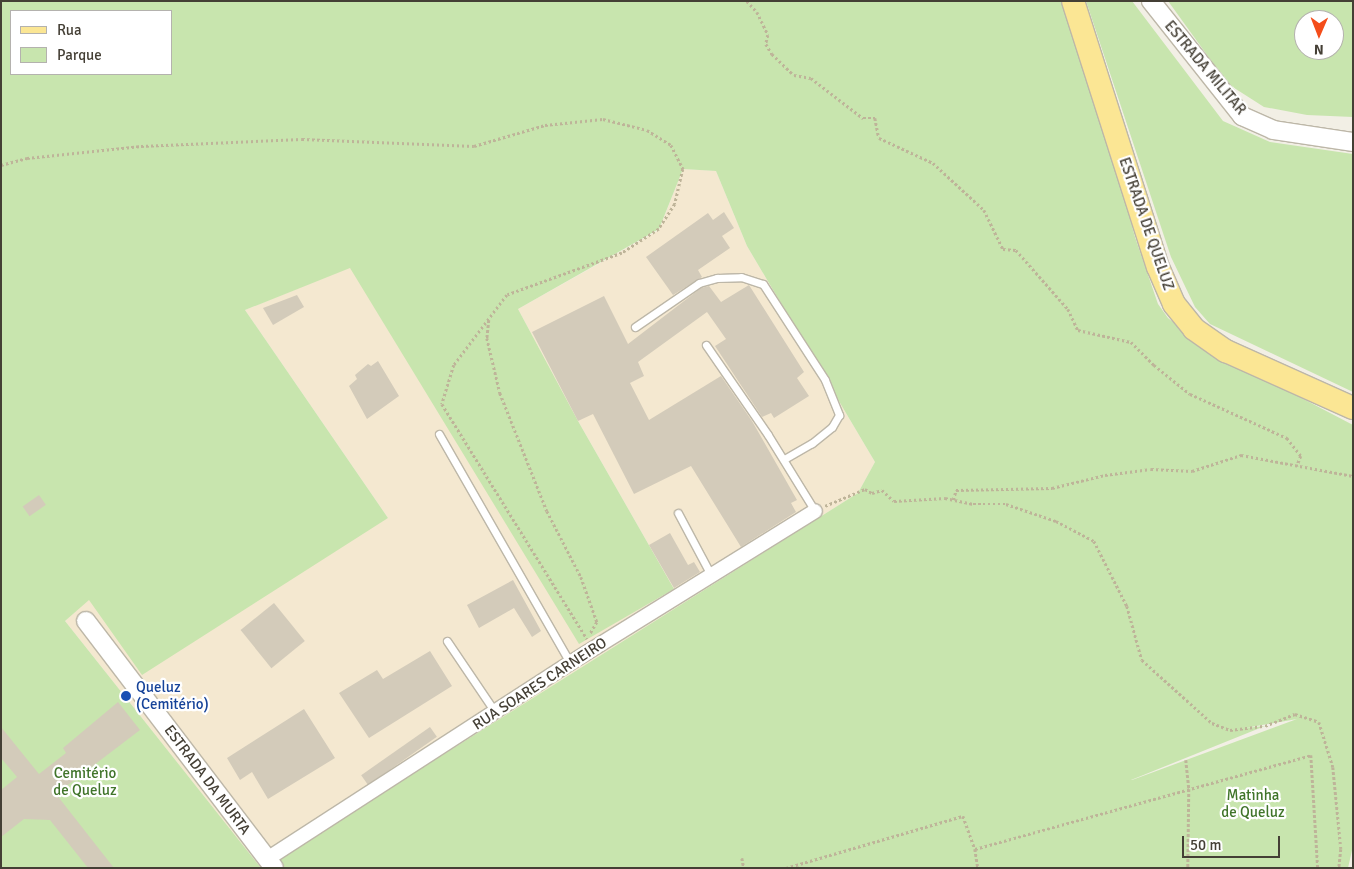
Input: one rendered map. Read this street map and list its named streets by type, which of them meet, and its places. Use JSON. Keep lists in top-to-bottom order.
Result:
{
  "streets": {
    "main road": ["ESTRADA DE QUELUZ"],
    "street": ["ESTRADA MILITAR", "RUA SOARES CARNEIRO", "ESTRADA DA MURTA"]
  },
  "crossings": [
    ["RUA SOARES CARNEIRO", "ESTRADA DA MURTA"]
  ],
  "parks": ["Cemitério de Queluz", "Matinha de Queluz"],
  "places": ["Queluz (Cemitério)"],
  "legend": ["Rua", "Parque"],
  "scale_bar": "50 m",
  "north": "bottom"
}
